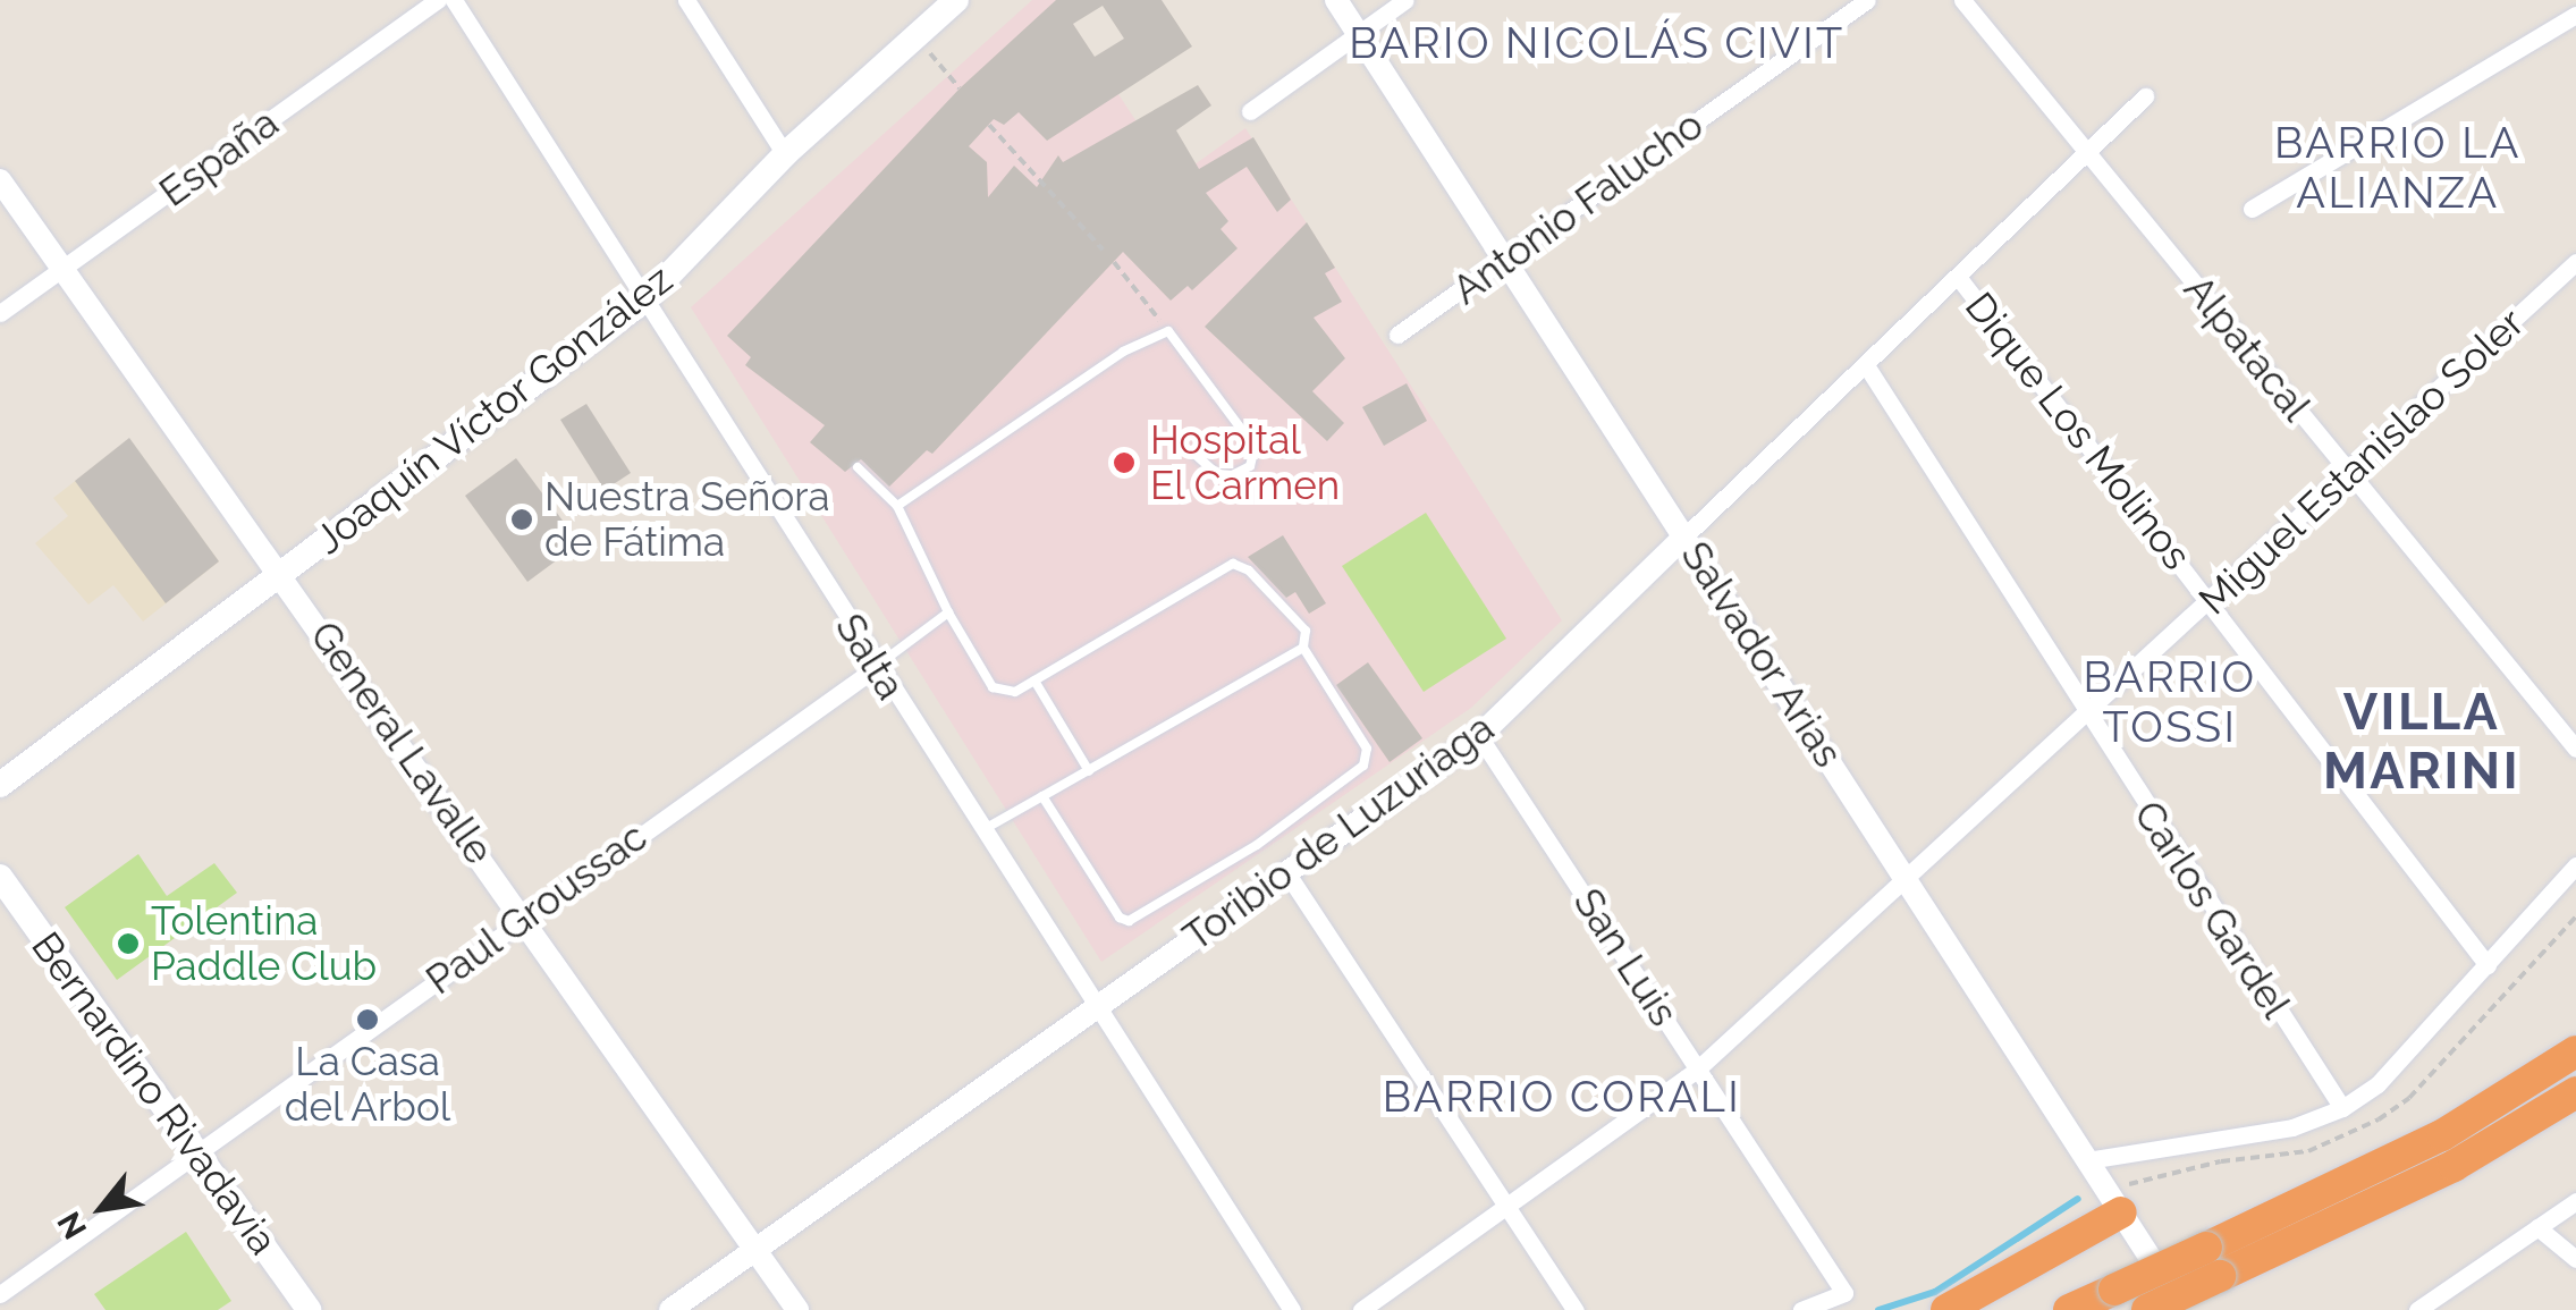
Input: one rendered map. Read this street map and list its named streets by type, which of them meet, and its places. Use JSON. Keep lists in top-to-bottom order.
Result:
{
  "streets": {
    "main road": ["Joaquín Víctor González", "Bernardino Rivadavia"],
    "street": [
      "España",
      "Antonio Falucho",
      "Alpatacal",
      "Dique Los Molinos",
      "Miguel Estanislao Soler",
      "Salvador Arias",
      "Salta",
      "General Lavalle",
      "Toribio de Luzuriaga",
      "Paul Groussac",
      "Carlos Gardel",
      "San Luis"
    ]
  },
  "crossings": [
    ["España", "General Lavalle"],
    ["Antonio Falucho", "Salvador Arias"],
    ["Alpatacal", "Miguel Estanislao Soler"],
    ["Alpatacal", "Toribio de Luzuriaga"],
    ["Joaquín Víctor González", "Salta"],
    ["Joaquín Víctor González", "General Lavalle"],
    ["Dique Los Molinos", "Miguel Estanislao Soler"],
    ["Dique Los Molinos", "Toribio de Luzuriaga"],
    ["Miguel Estanislao Soler", "Salvador Arias"],
    ["Miguel Estanislao Soler", "Carlos Gardel"],
    ["Miguel Estanislao Soler", "San Luis"],
    ["Salvador Arias", "Toribio de Luzuriaga"],
    ["Salta", "Toribio de Luzuriaga"],
    ["Salta", "Paul Groussac"],
    ["General Lavalle", "Toribio de Luzuriaga"],
    ["General Lavalle", "Paul Groussac"],
    ["Toribio de Luzuriaga", "Carlos Gardel"],
    ["Toribio de Luzuriaga", "San Luis"],
    ["Paul Groussac", "Bernardino Rivadavia"]
  ],
  "districts": [
    "BARIO NICOLÁS CIVIT",
    "BARRIO LA ALIANZA",
    "BARRIO TOSSI",
    "VILLA MARINI",
    "BARRIO CORALI"
  ],
  "places": [
    "Hospital El Carmen",
    "Nuestra Señora de Fátima",
    "Tolentina Paddle Club",
    "La Casa del Arbol"
  ],
  "north": "bottom left"
}
